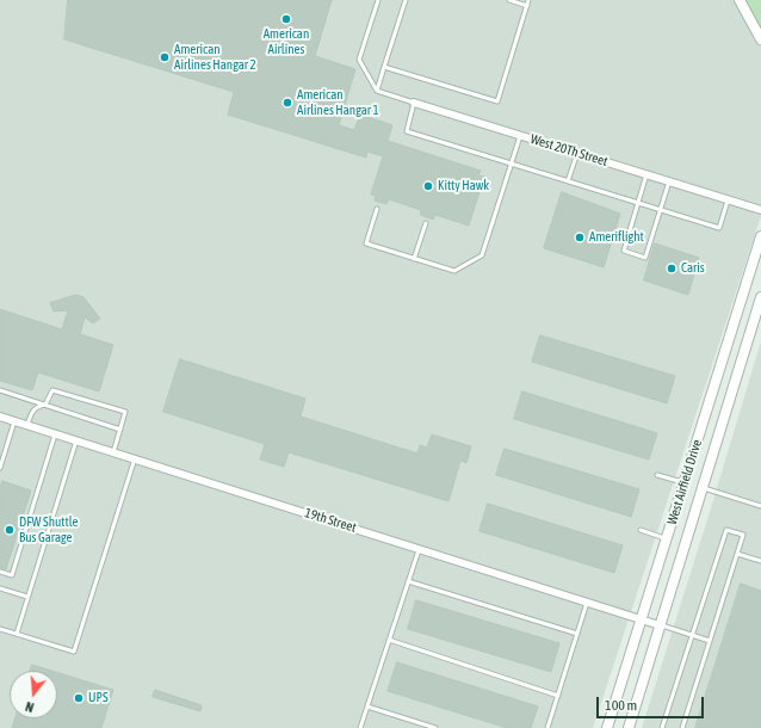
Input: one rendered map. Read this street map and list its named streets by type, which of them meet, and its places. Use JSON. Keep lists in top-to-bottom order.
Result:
{
  "streets": {
    "street": ["West 20Th Street", "West Airfield Drive", "19th Street"]
  },
  "crossings": [
    ["West Airfield Drive", "19th Street"]
  ],
  "places": [
    "American Airlines",
    "American Airlines Hangar 2",
    "American Airlines Hangar 1",
    "Kitty Hawk",
    "Ameriflight",
    "Caris",
    "DFW Shuttle Bus Garage",
    "UPS"
  ],
  "scale_bar": "100 m",
  "north": "bottom"
}
